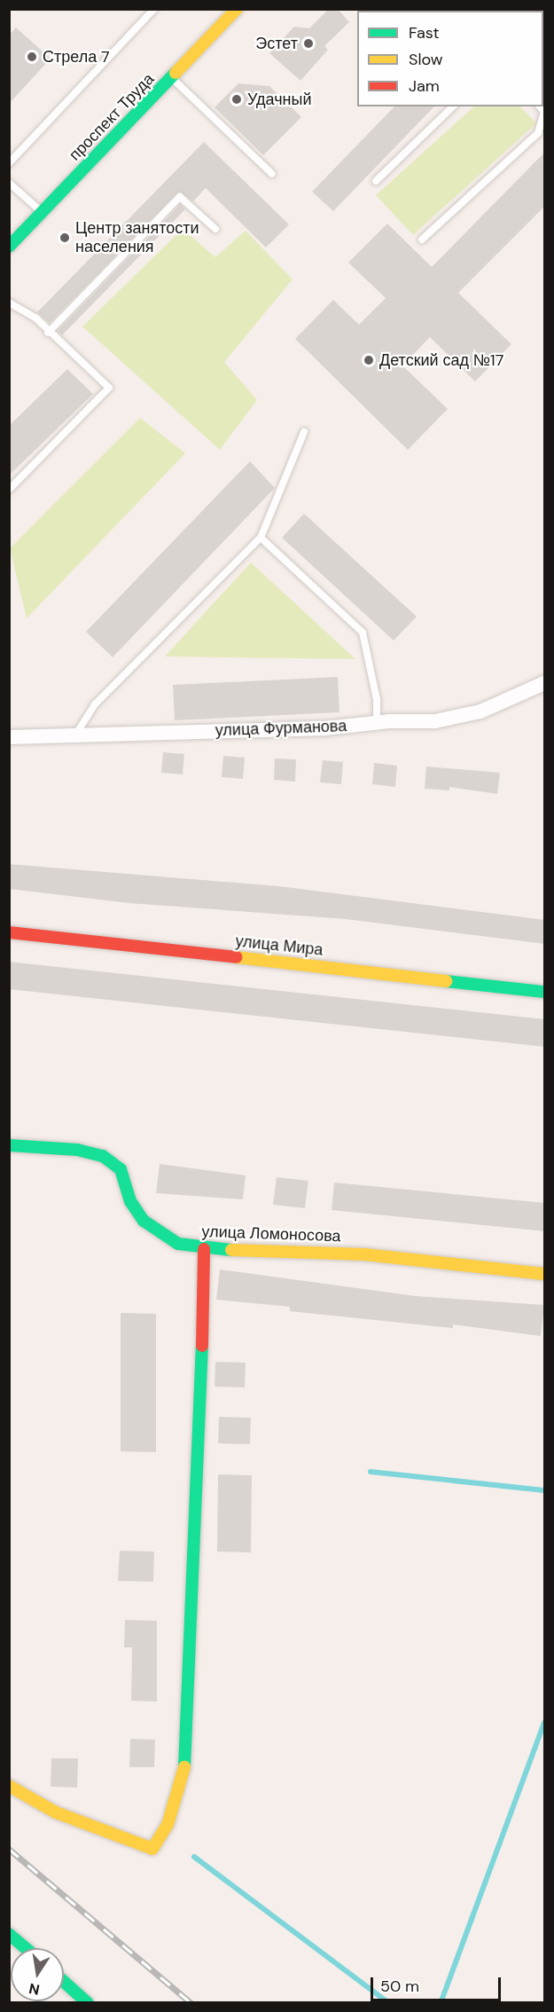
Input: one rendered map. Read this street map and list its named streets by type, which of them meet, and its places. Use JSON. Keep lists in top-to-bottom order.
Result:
{
  "streets": {
    "street": [
      "проспект Труда",
      "улица Фурманова",
      "улица Мира",
      "улица Ломоносова"
    ]
  },
  "places": [
    "Эстет",
    "Стрела 7",
    "Удачный",
    "Центр занятости населения",
    "Детский сад №17"
  ],
  "legend": ["Fast", "Slow", "Jam"],
  "scale_bar": "50 m",
  "north": "bottom"
}
